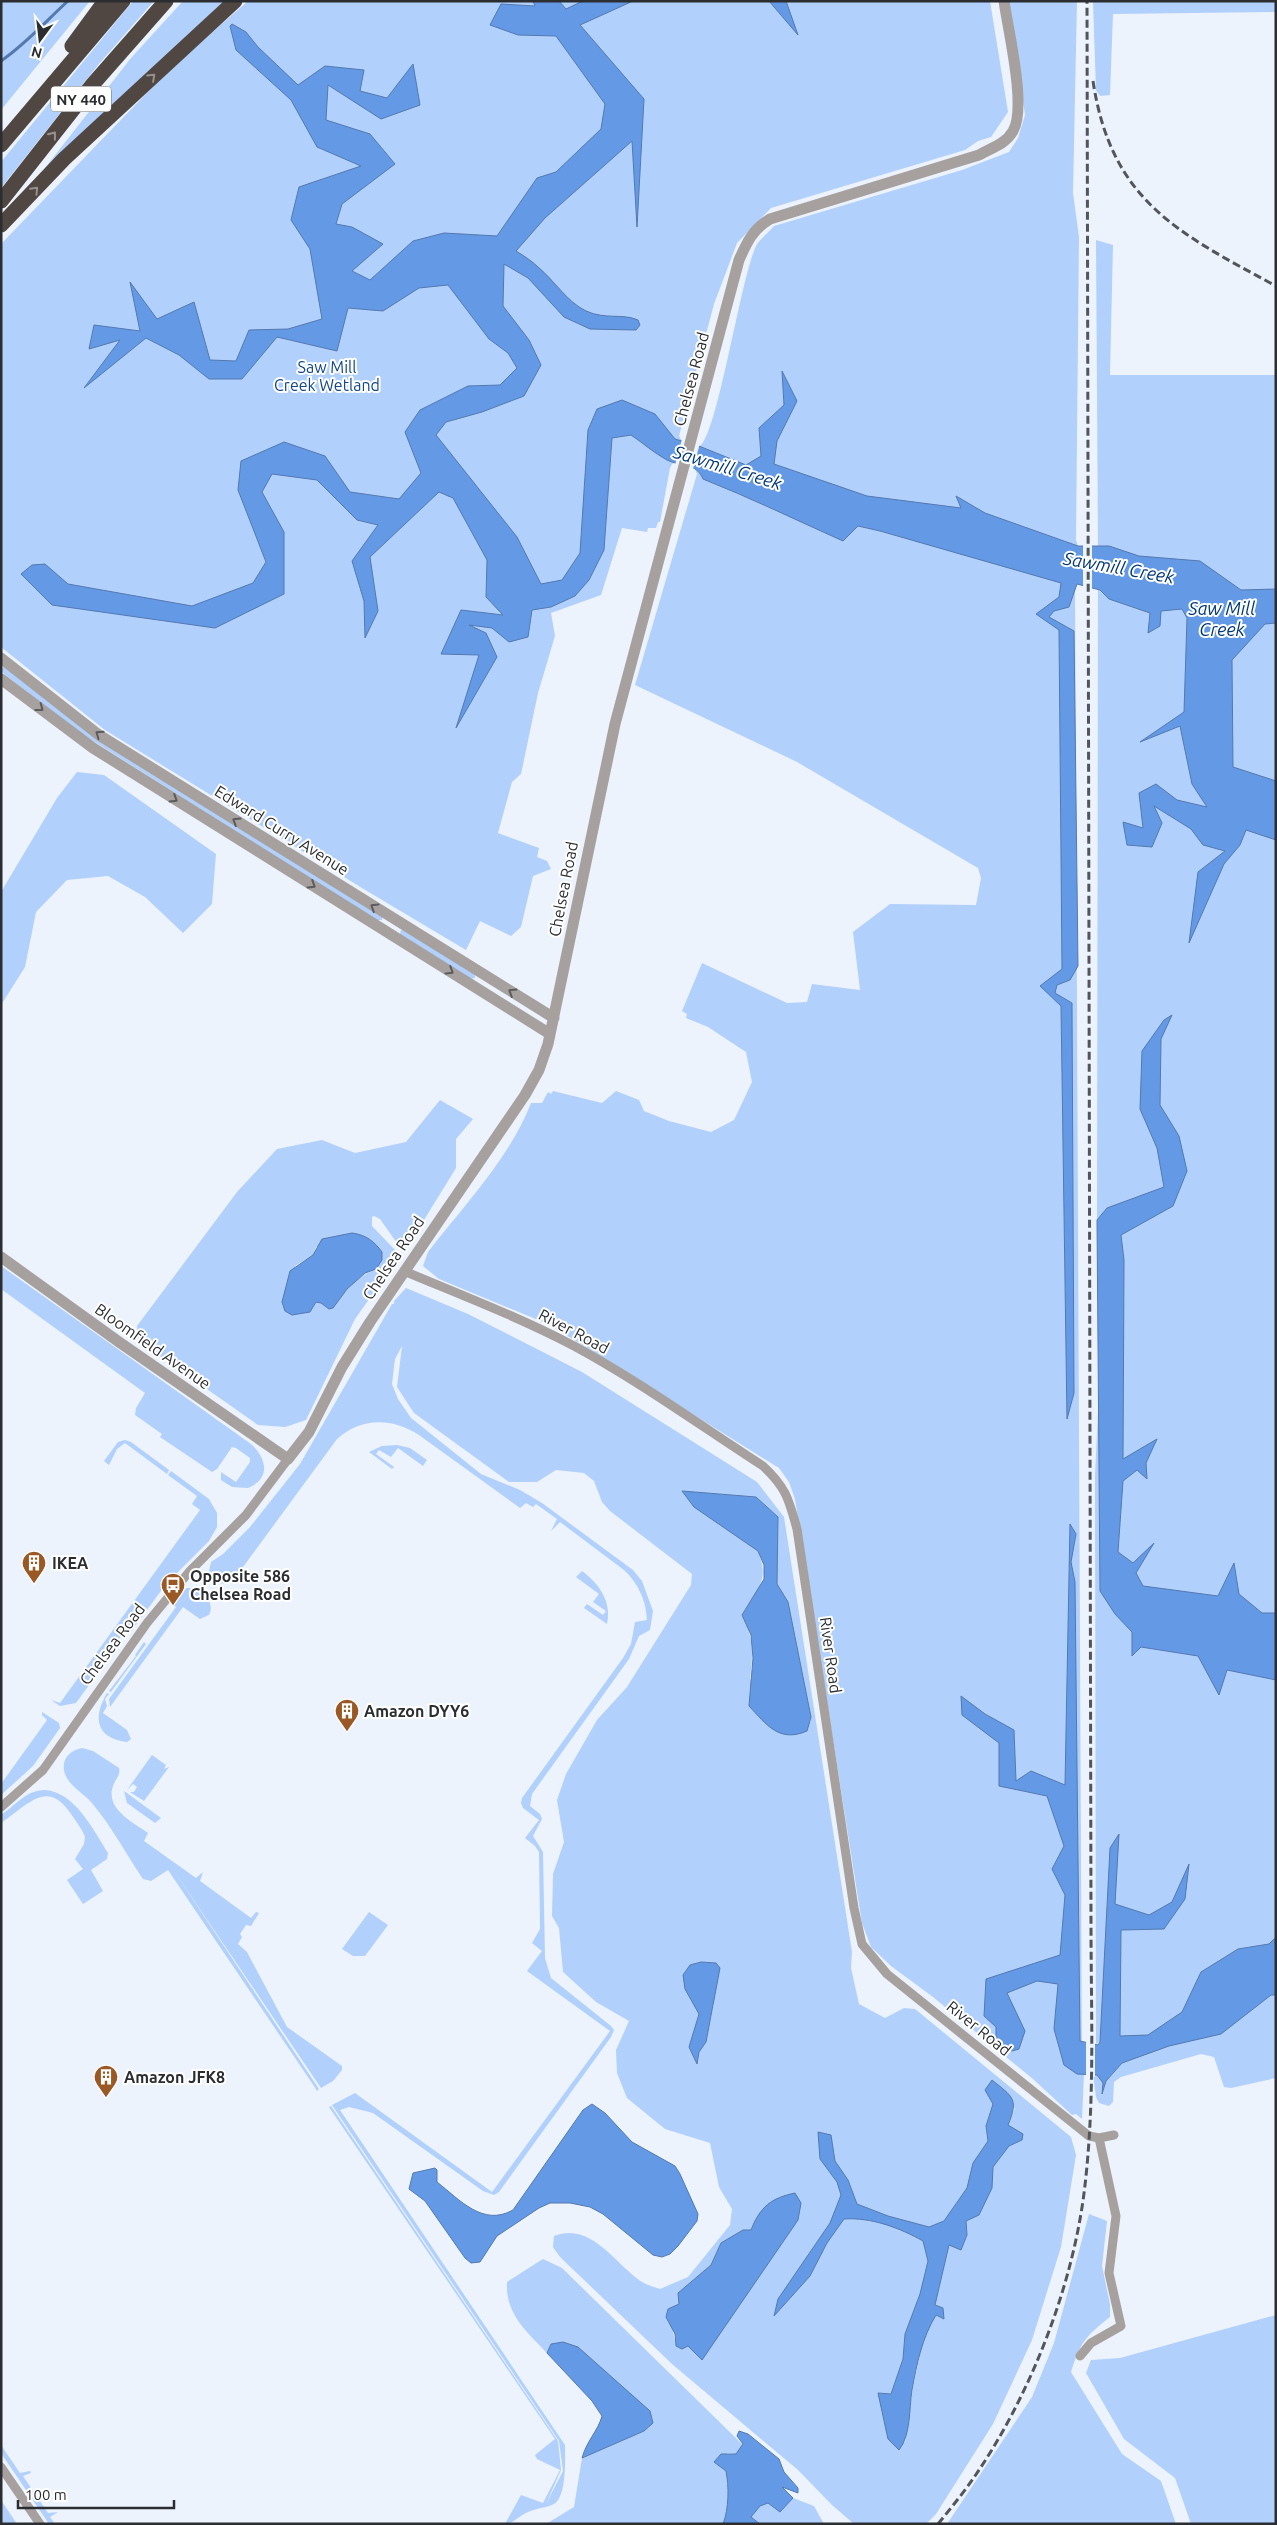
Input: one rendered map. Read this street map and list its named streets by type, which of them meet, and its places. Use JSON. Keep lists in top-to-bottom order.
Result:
{
  "streets": {
    "highway": ["NY 440"],
    "street": [
      "Chelsea Road",
      "Edward Curry Avenue",
      "River Road",
      "Bloomfield Avenue"
    ]
  },
  "crossings": [
    ["Chelsea Road", "Edward Curry Avenue"],
    ["Chelsea Road", "River Road"],
    ["Chelsea Road", "Bloomfield Avenue"]
  ],
  "water": ["Sawmill Creek", "Saw Mill Creek"],
  "parks": ["Saw Mill Creek Wetland"],
  "places": {
    "building": ["IKEA", "Amazon DYY6", "Amazon JFK8"],
    "bus stop": ["Opposite 586 Chelsea Road"]
  },
  "scale_bar": "100 m",
  "north": "bottom"
}
